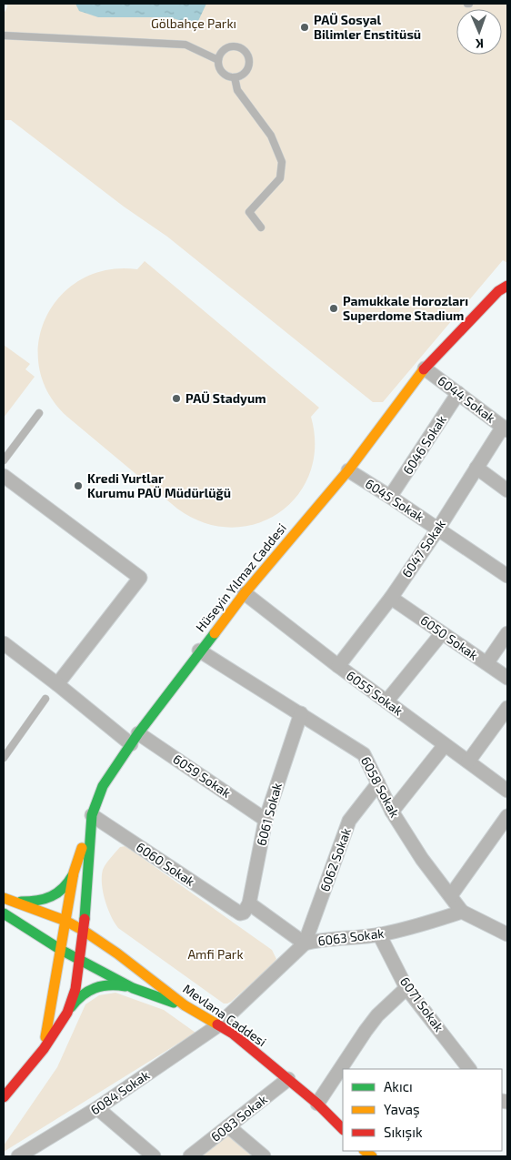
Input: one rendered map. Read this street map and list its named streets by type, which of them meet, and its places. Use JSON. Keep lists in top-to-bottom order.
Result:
{
  "streets": {
    "street": [
      "6044 Sokak",
      "6046 Sokak",
      "6045 Sokak",
      "6047 Sokak",
      "Hüseyin Yılmaz Caddesi",
      "6050 Sokak",
      "6055 Sokak",
      "6059 Sokak",
      "6058 Sokak",
      "6061 Sokak",
      "6062 Sokak",
      "6060 Sokak",
      "6063 Sokak",
      "6071 Sokak",
      "Mevlana Caddesi",
      "6084 Sokak",
      "6083 Sokak"
    ]
  },
  "crossings": [
    ["6044 Sokak", "6046 Sokak"],
    ["6044 Sokak", "6047 Sokak"],
    ["6044 Sokak", "Hüseyin Yılmaz Caddesi"],
    ["6046 Sokak", "6045 Sokak"],
    ["6045 Sokak", "6047 Sokak"],
    ["6045 Sokak", "Hüseyin Yılmaz Caddesi"],
    ["6047 Sokak", "6050 Sokak"],
    ["6047 Sokak", "6055 Sokak"],
    ["Hüseyin Yılmaz Caddesi", "6055 Sokak"],
    ["Hüseyin Yılmaz Caddesi", "6059 Sokak"],
    ["Hüseyin Yılmaz Caddesi", "6058 Sokak"],
    ["Hüseyin Yılmaz Caddesi", "6060 Sokak"],
    ["Hüseyin Yılmaz Caddesi", "Mevlana Caddesi"],
    ["6059 Sokak", "6061 Sokak"],
    ["6058 Sokak", "6061 Sokak"],
    ["6058 Sokak", "6062 Sokak"],
    ["6058 Sokak", "6063 Sokak"],
    ["6061 Sokak", "6060 Sokak"],
    ["6062 Sokak", "6063 Sokak"],
    ["6063 Sokak", "6071 Sokak"],
    ["6063 Sokak", "Mevlana Caddesi"],
    ["6063 Sokak", "6084 Sokak"],
    ["Mevlana Caddesi", "6084 Sokak"],
    ["Mevlana Caddesi", "6083 Sokak"]
  ],
  "parks": ["Gölbahçe Parkı", "Amfi Park"],
  "places": [
    "PAÜ Sosyal Bilimler Enstitüsü",
    "Pamukkale Horozları Superdome Stadium",
    "PAÜ Stadyum",
    "Kredi Yurtlar Kurumu PAÜ Müdürlüğü"
  ],
  "legend": ["Akıcı", "Yavaş", "Sıkışık"],
  "north": "bottom"
}
